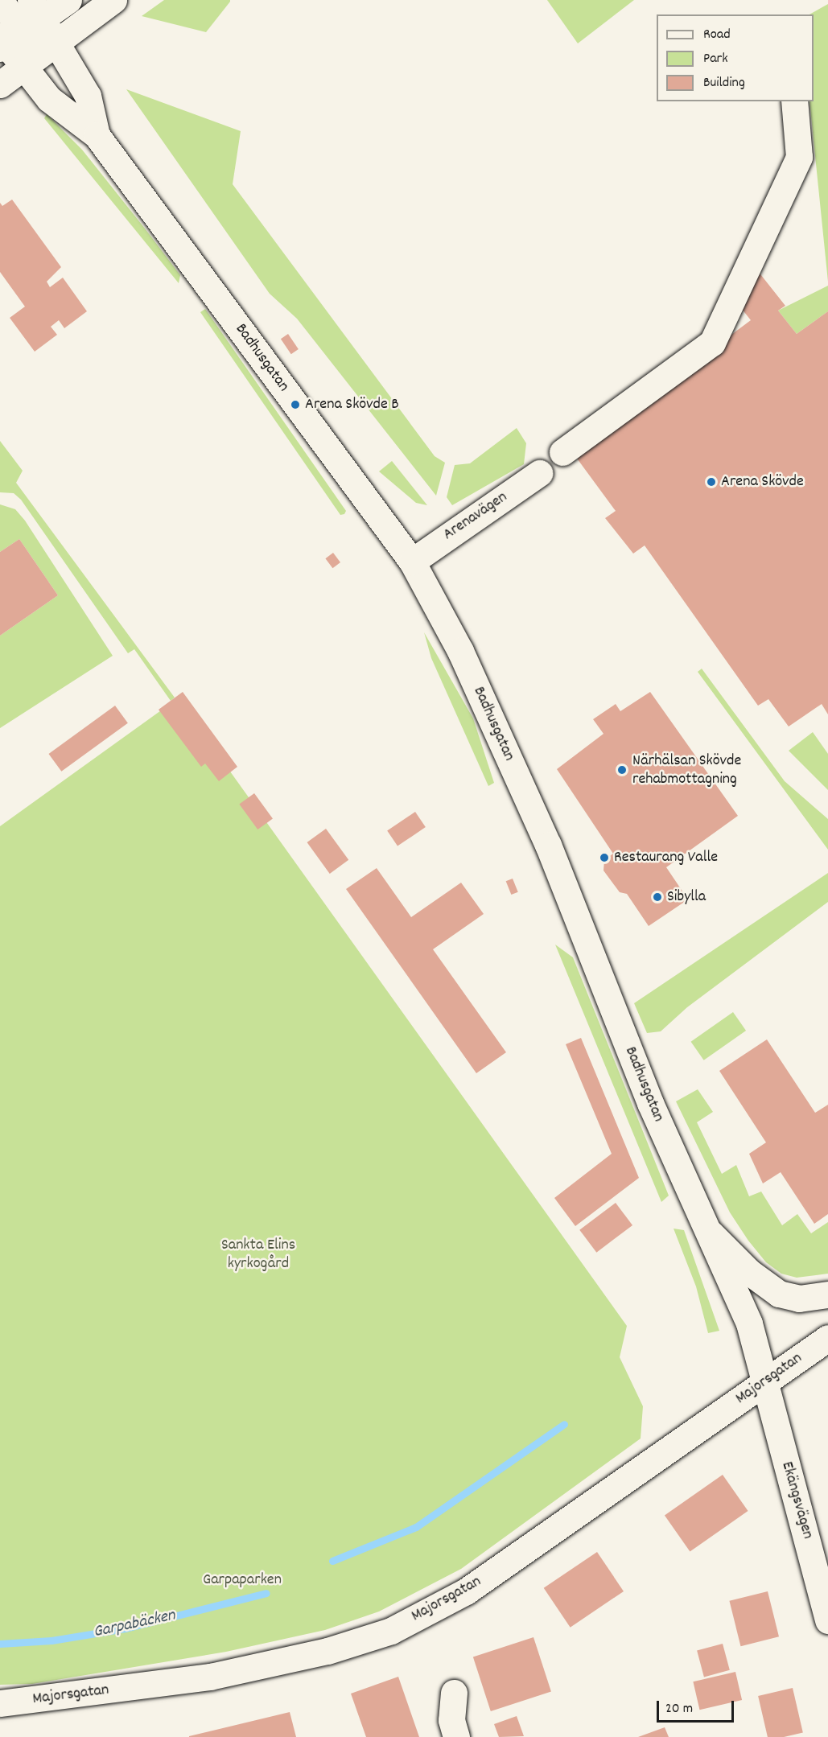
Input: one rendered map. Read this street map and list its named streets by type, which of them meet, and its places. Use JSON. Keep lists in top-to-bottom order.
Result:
{
  "streets": {
    "street": [
      "Badhusgatan",
      "Arenavägen",
      "Majorsgatan",
      "Ekängsvägen"
    ]
  },
  "crossings": [
    ["Badhusgatan", "Arenavägen"],
    ["Badhusgatan", "Majorsgatan"],
    ["Badhusgatan", "Ekängsvägen"],
    ["Majorsgatan", "Ekängsvägen"]
  ],
  "water": ["Garpabäcken"],
  "parks": ["Sankta Elins kyrkogård", "Garpaparken"],
  "places": [
    "Arena Skövde B",
    "Arena Skövde",
    "Närhälsan Skövde rehabmottagning",
    "Restaurang Valle",
    "Sibylla"
  ],
  "legend": ["Road", "Park", "Building"],
  "scale_bar": "20 m"
}
